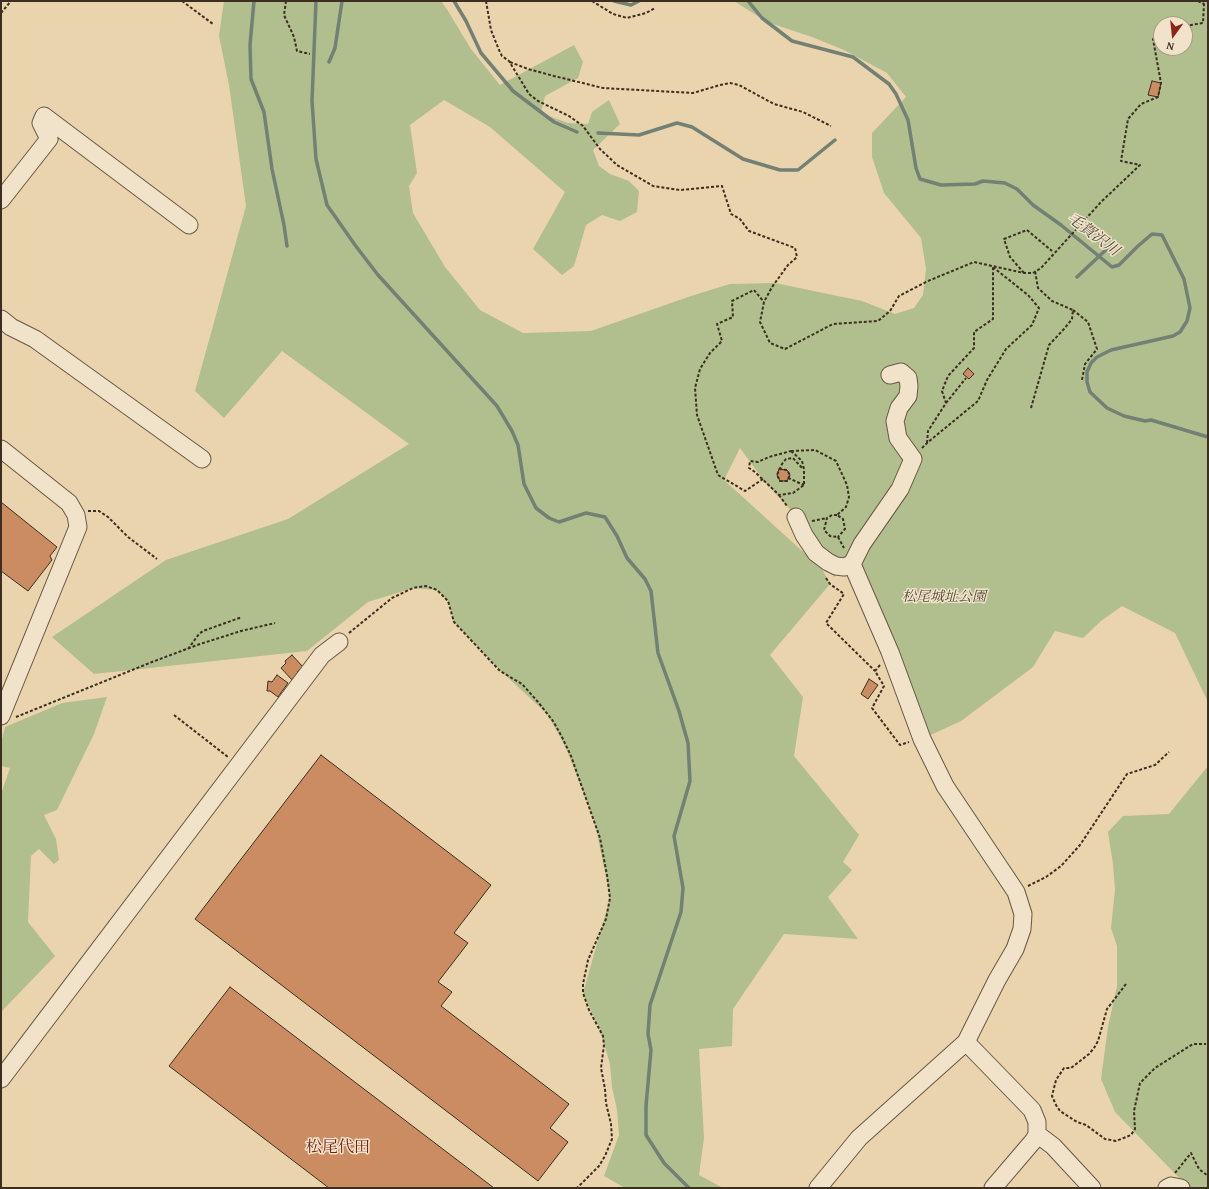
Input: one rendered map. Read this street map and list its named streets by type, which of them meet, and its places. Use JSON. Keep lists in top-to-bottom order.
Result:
{
  "districts": ["松尾代田"],
  "water": ["毛賀沢川"],
  "parks": ["松尾城址公園"],
  "north": "bottom"
}
